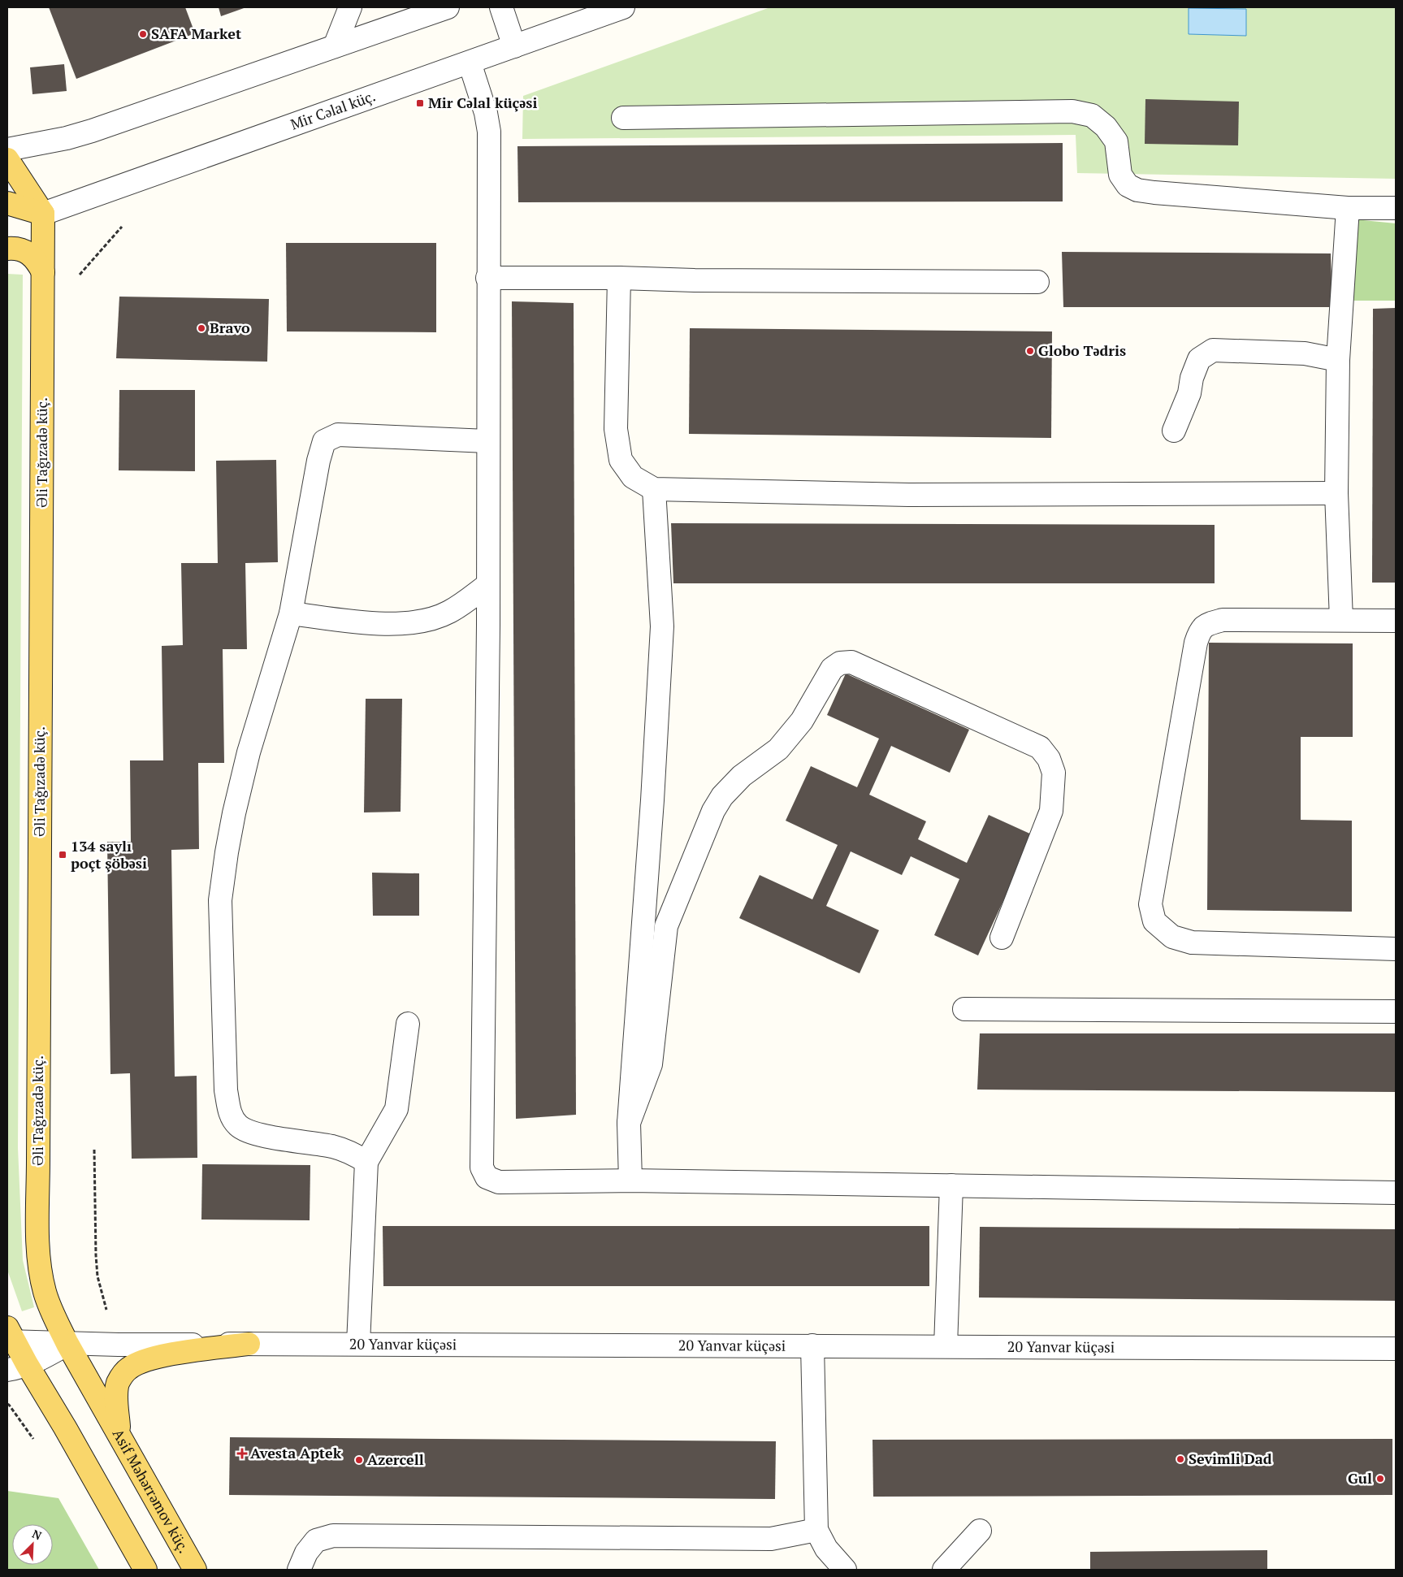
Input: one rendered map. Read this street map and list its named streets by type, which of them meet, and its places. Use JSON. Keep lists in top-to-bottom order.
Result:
{
  "streets": {
    "main road": ["Əli Tağızadə küç.", "Asif Məhərrəmov küç."],
    "street": ["Mir Cəlal küç.", "20 Yanvar küçəsi"]
  },
  "crossings": [
    ["Mir Cəlal küç.", "Əli Tağızadə küç."],
    ["Əli Tağızadə küç.", "20 Yanvar küçəsi"],
    ["Əli Tağızadə küç.", "Asif Məhərrəmov küç."]
  ],
  "places": {
    "other": [
      "SAFA Market",
      "Bravo",
      "Globo Tədris",
      "Sevimli Dad",
      "Azercell",
      "Gul"
    ],
    "transit": ["Mir Cəlal küçəsi", "134 saylı poçt şöbəsi"],
    "health": ["Avesta Aptek"]
  },
  "north": "top right"
}
